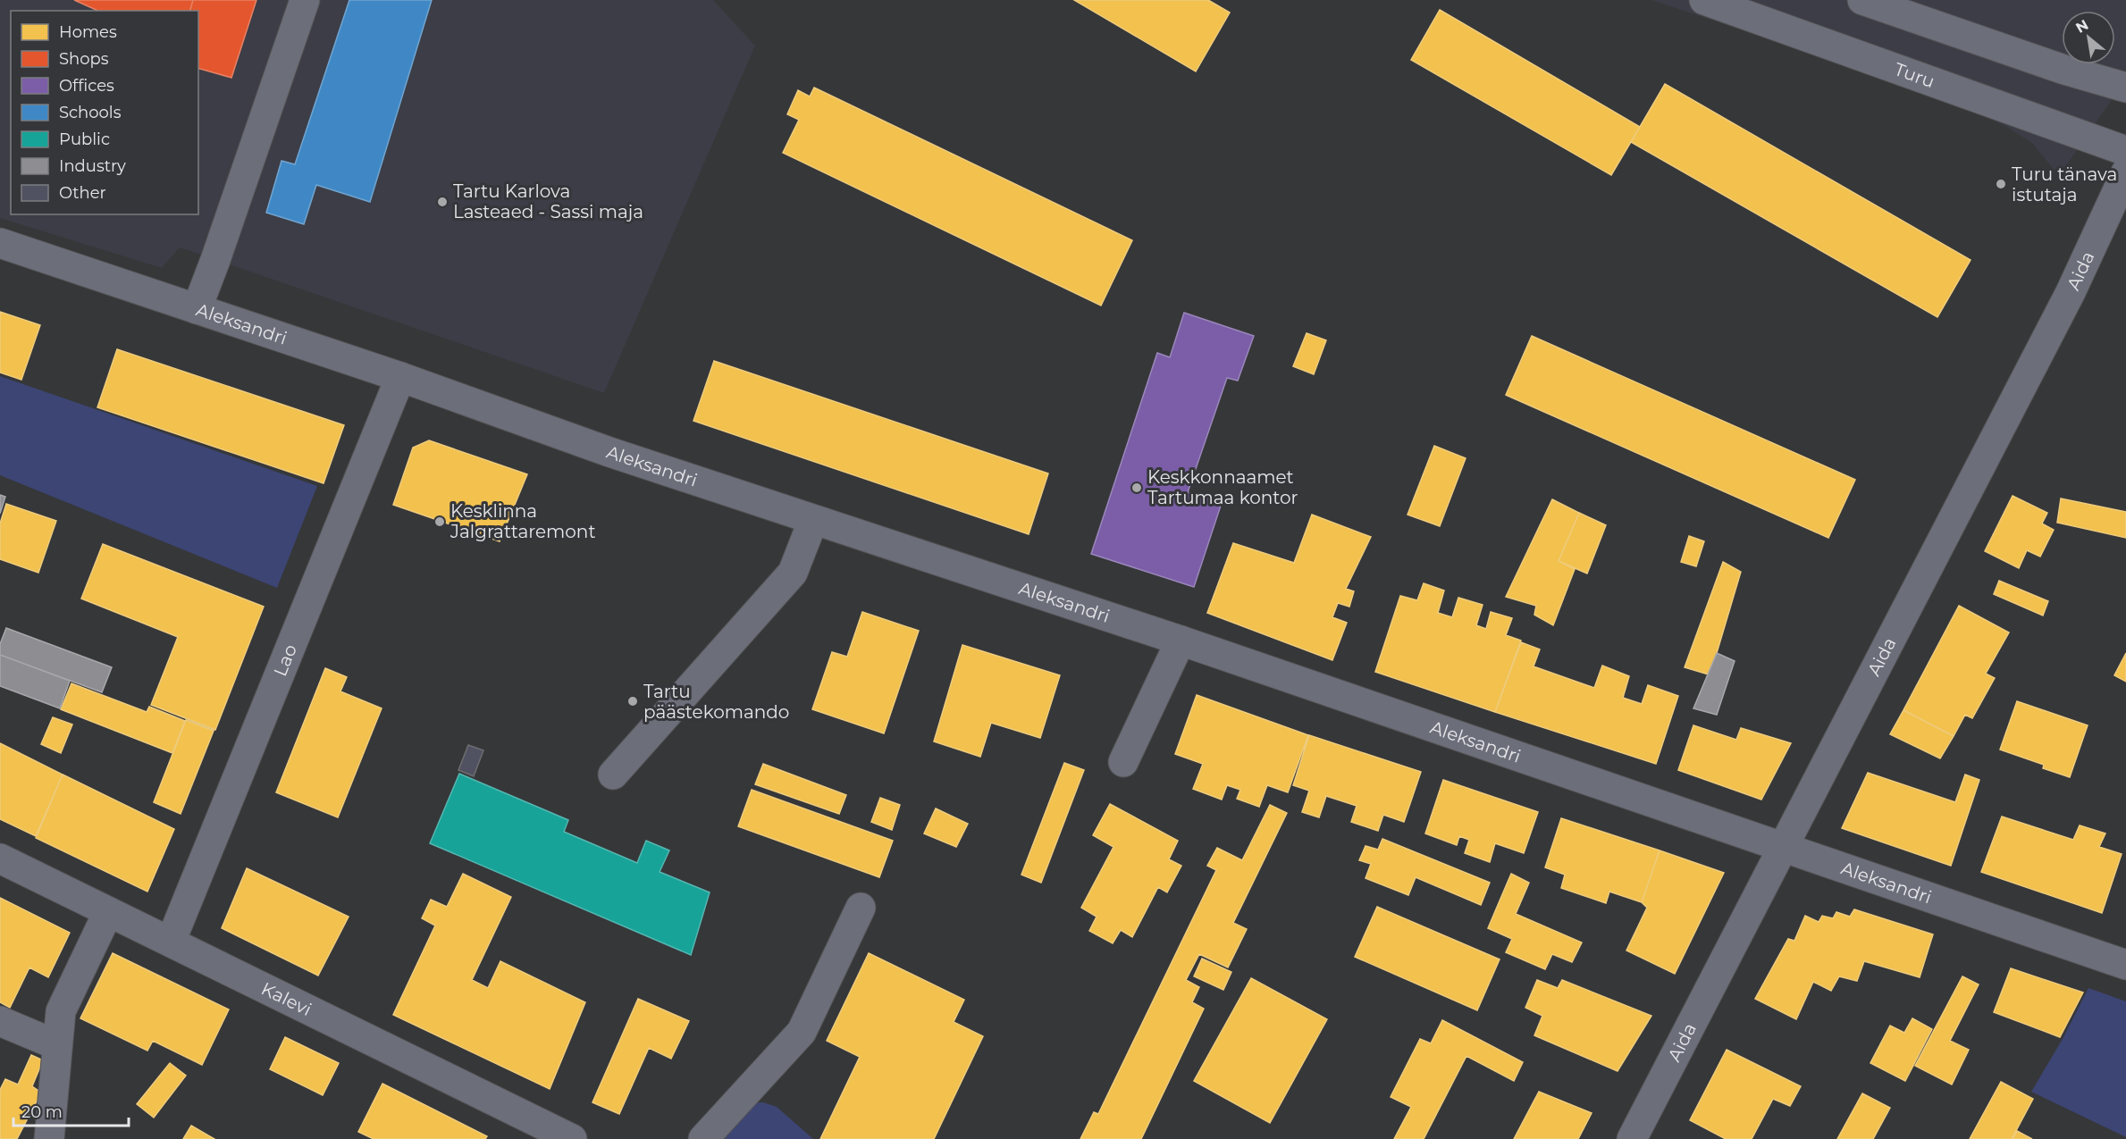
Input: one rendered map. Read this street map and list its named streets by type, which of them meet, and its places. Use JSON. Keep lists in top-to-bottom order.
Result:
{
  "streets": {
    "street": [
      "Turu",
      "Aida",
      "Aleksandri",
      "Lao",
      "Kalevi"
    ]
  },
  "crossings": [
    ["Aida", "Aleksandri"],
    ["Aleksandri", "Lao"],
    ["Lao", "Kalevi"]
  ],
  "places": [
    "Turu tänava istutaja",
    "Tartu Karlova Lasteaed - Sassi maja",
    "Keskkonnaamet Tartumaa kontor",
    "Kesklinna Jalgrattaremont",
    "Tartu päästekomando"
  ],
  "legend": [
    "Homes",
    "Shops",
    "Offices",
    "Schools",
    "Public",
    "Industry",
    "Other"
  ],
  "scale_bar": "20 m",
  "north": "top left"
}
